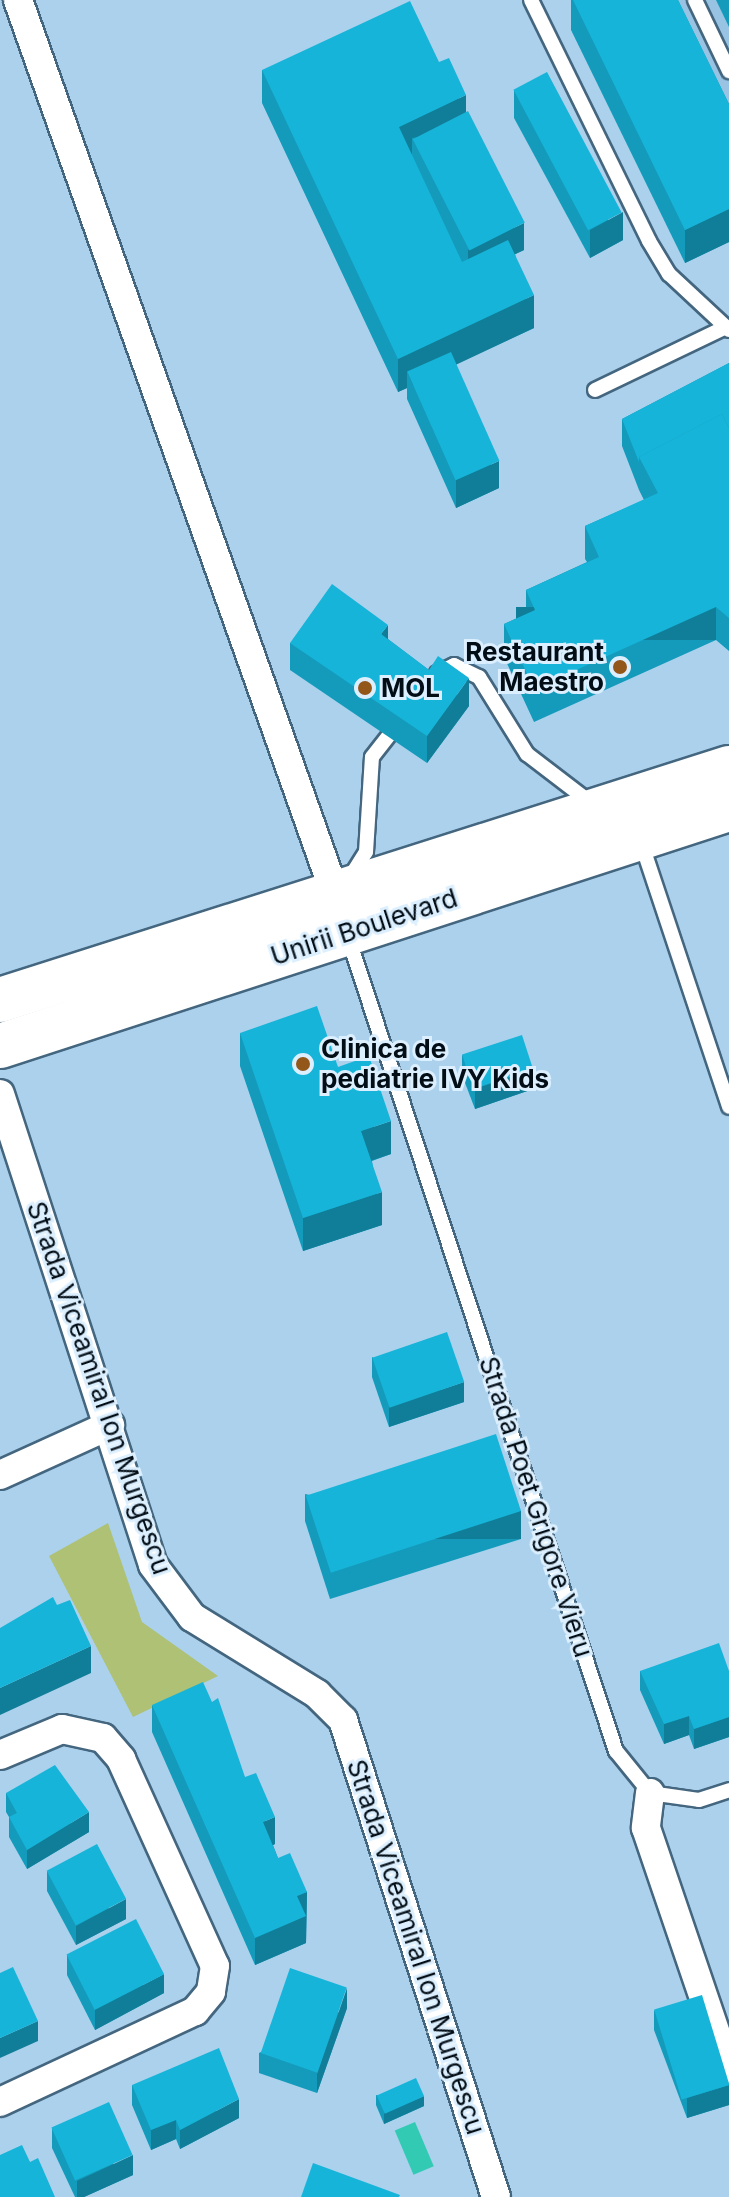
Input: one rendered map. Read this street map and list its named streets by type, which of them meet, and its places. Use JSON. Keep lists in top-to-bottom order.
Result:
{
  "streets": {
    "main road": ["Unirii Boulevard"],
    "street": ["Strada Viceamiral Ion Murgescu"],
    "lane": ["Strada Poet Grigore Vieru"]
  },
  "crossings": [
    ["Unirii Boulevard", "Strada Poet Grigore Vieru"]
  ],
  "places": ["Restaurant Maestro", "MOL", "Clinica de pediatrie IVY Kids"]
}
